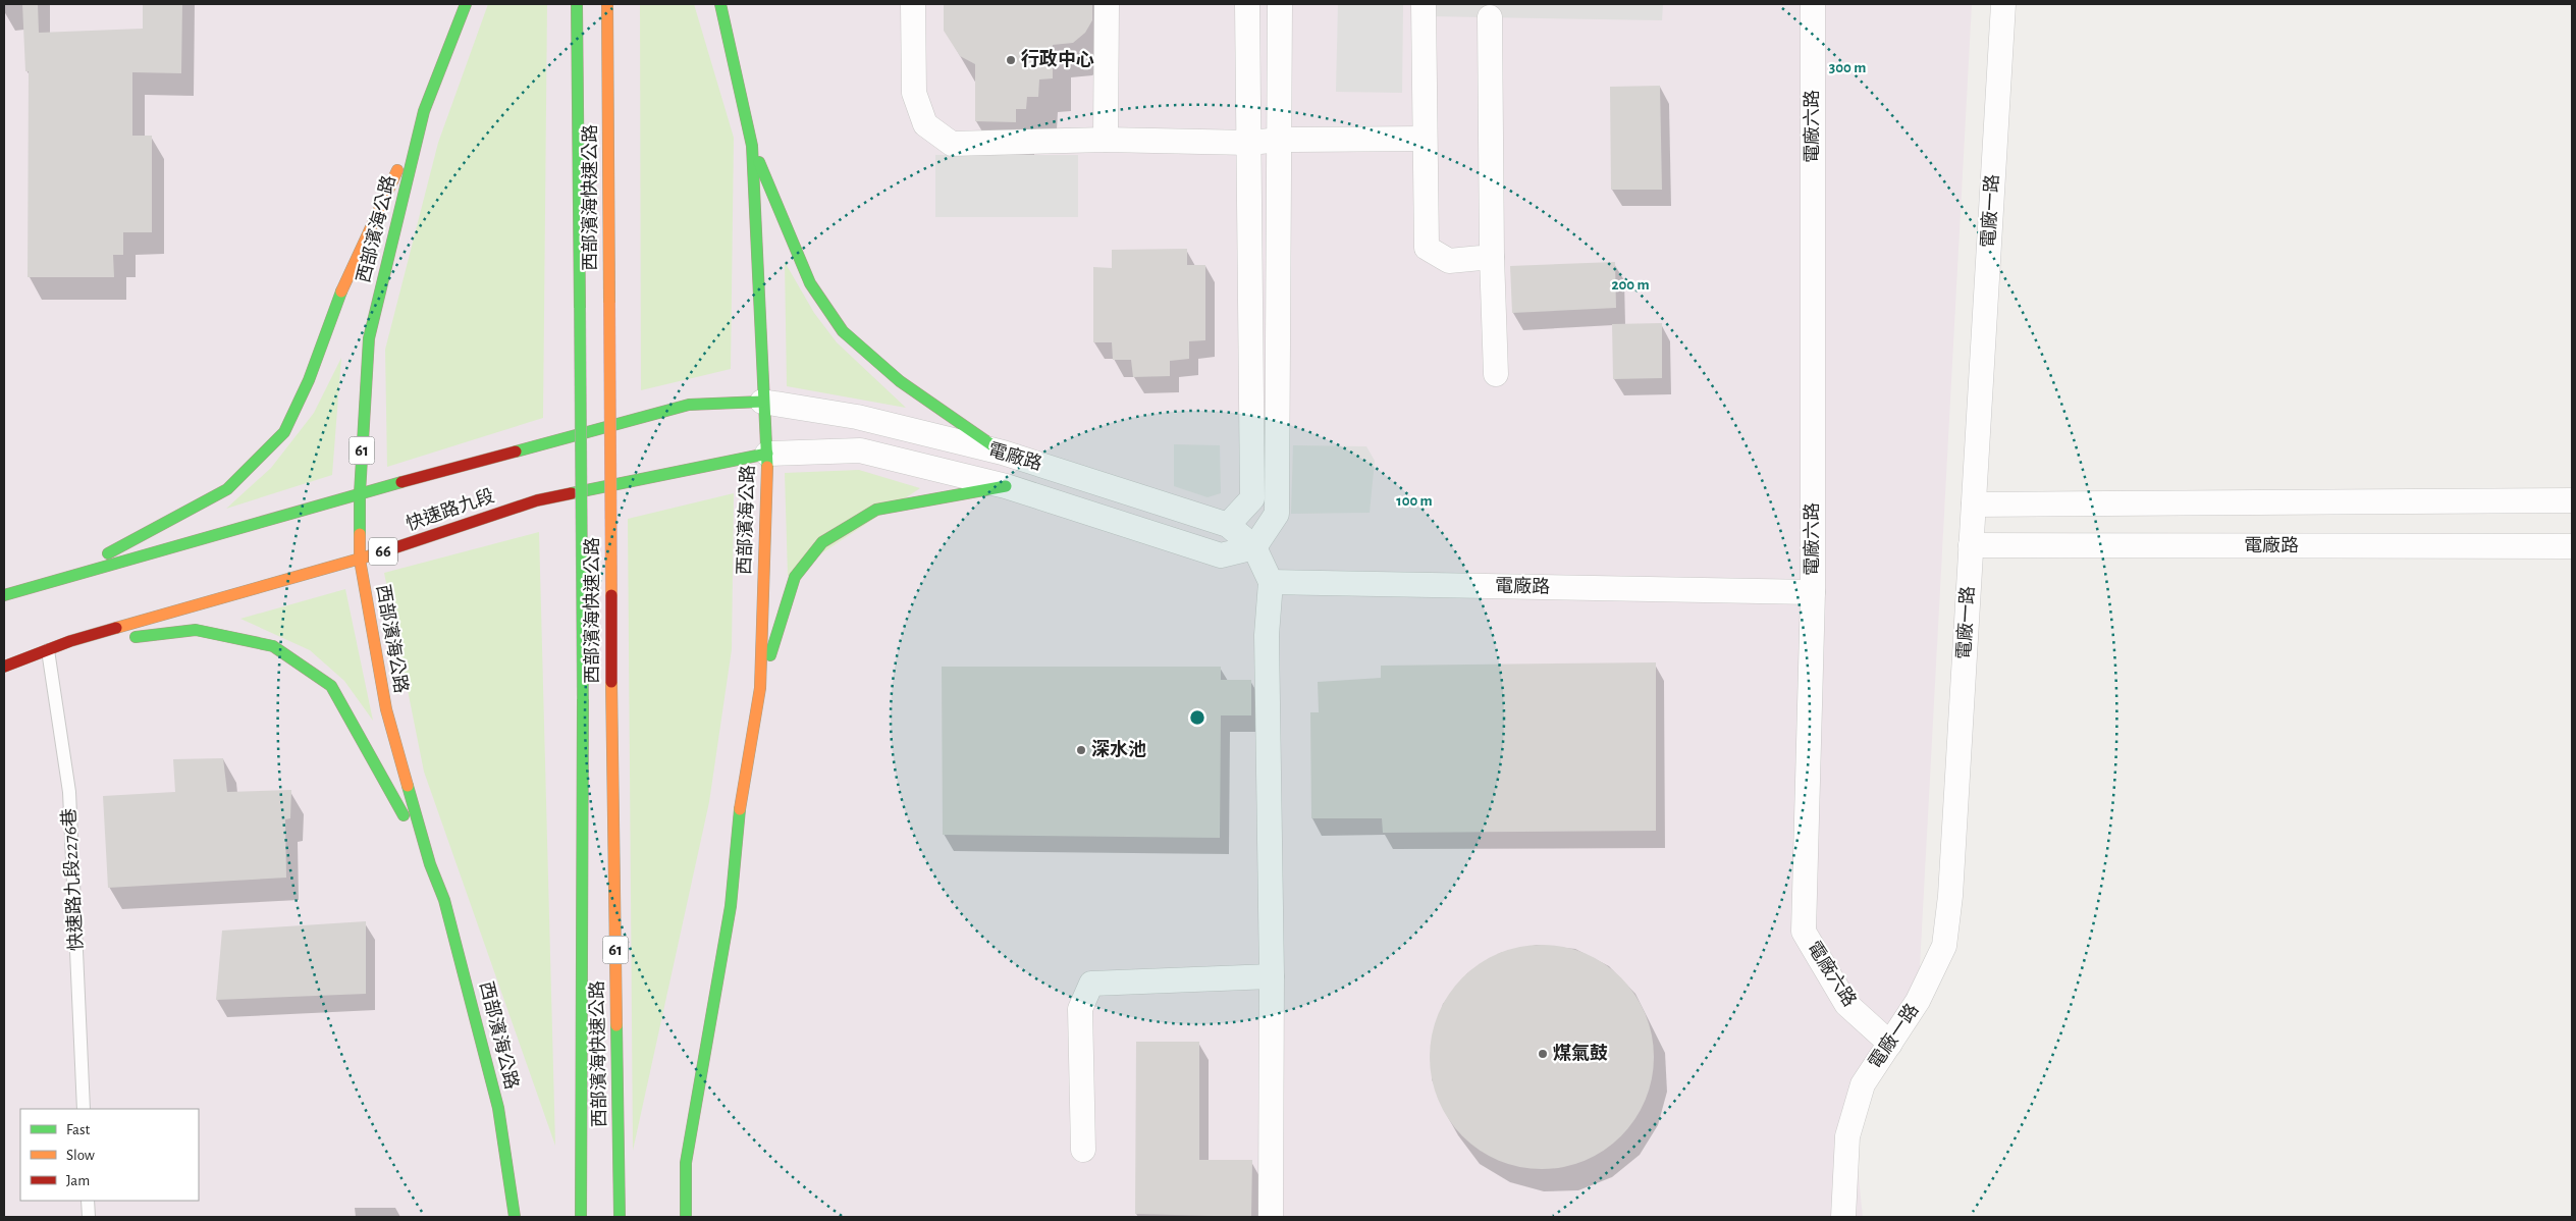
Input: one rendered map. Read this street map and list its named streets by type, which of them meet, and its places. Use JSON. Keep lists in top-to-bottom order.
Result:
{
  "streets": {
    "main road": [
      "西部濱海快速公路",
      "西部濱海公路",
      "61",
      "快速路九段",
      "66"
    ],
    "street": ["電廠六路", "電廠一路", "電廠路"],
    "lane": ["快速路九段2276巷"]
  },
  "crossings": [
    ["電廠六路", "電廠一路"],
    ["電廠六路", "電廠路"],
    ["電廠一路", "電廠路"],
    ["西部濱海公路", "電廠路"],
    ["西部濱海公路", "快速路九段"],
    ["電廠路", "快速路九段"],
    ["快速路九段", "快速路九段2276巷"]
  ],
  "places": ["行政中心", "深水池", "煤氣鼓"],
  "legend": ["Fast", "Slow", "Jam"],
  "rings": ["300 m", "200 m", "100 m"]
}
